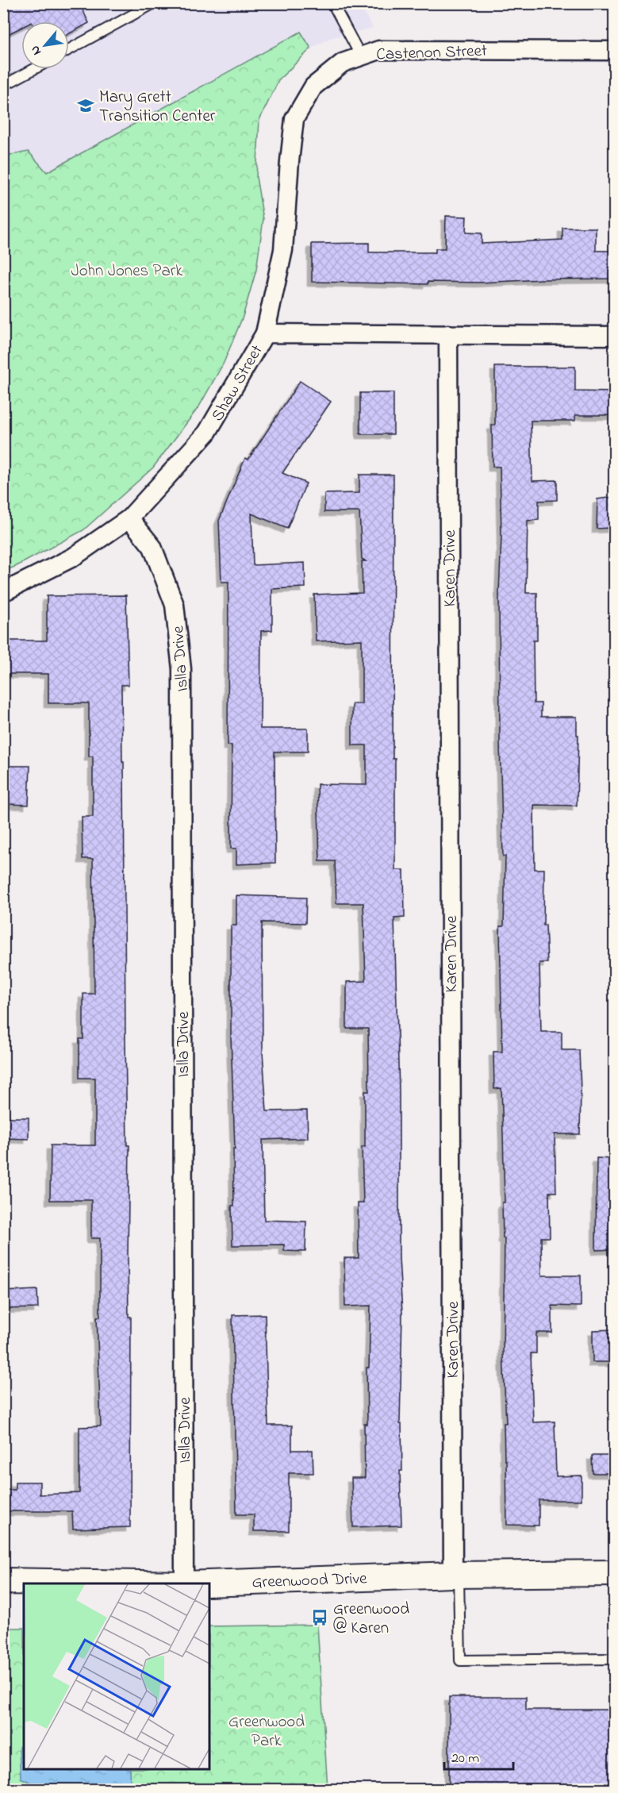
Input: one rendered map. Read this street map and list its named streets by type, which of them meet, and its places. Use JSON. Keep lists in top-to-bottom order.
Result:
{
  "streets": {
    "main road": ["Greenwood Drive"],
    "street": [
      "Castenon Street",
      "Shaw Street",
      "Karen Drive",
      "Islla Drive"
    ]
  },
  "crossings": [
    ["Castenon Street", "Shaw Street"],
    ["Shaw Street", "Karen Drive"],
    ["Shaw Street", "Islla Drive"],
    ["Karen Drive", "Greenwood Drive"]
  ],
  "parks": ["John Jones Park", "Greenwood Park"],
  "places": {
    "school or university": ["Mary Grett Transition Center"],
    "bus stop": ["Greenwood @ Karen"]
  },
  "scale_bar": "20 m",
  "north": "bottom left"
}
